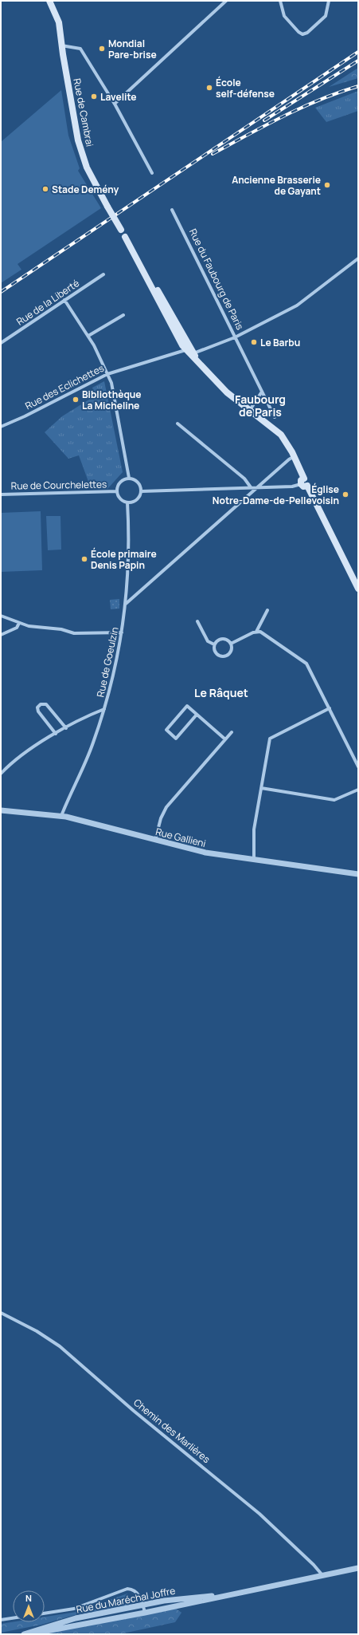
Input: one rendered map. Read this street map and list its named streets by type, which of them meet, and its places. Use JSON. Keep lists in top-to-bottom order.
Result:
{
  "streets": {
    "main road": ["Rue de Cambrai"],
    "street": [
      "Rue du Faubourg de Paris",
      "Rue de la Liberté",
      "Rue des Eclichettes",
      "Rue de Courchelettes",
      "Rue de Goeulzin",
      "Rue Gallieni",
      "Chemin des Marlières",
      "Rue du Maréchal Joffre"
    ]
  },
  "crossings": [
    ["Rue de Cambrai", "Rue des Eclichettes"],
    ["Rue du Faubourg de Paris", "Rue des Eclichettes"],
    ["Rue de Courchelettes", "Rue de Goeulzin"],
    ["Rue de Goeulzin", "Rue Gallieni"],
    ["Chemin des Marlières", "Rue du Maréchal Joffre"]
  ],
  "districts": ["Faubourg de Paris", "Le Râquet"],
  "places": [
    "Mondial Pare-brise",
    "École self-défense",
    "Lavelite",
    "Ancienne Brasserie de Gayant",
    "Stade Demény",
    "Le Barbu",
    "Bibliothèque La Micheline",
    "Église Notre-Dame-de-Pellevoisin",
    "École primaire Denis Papin"
  ],
  "north": "top"
}
